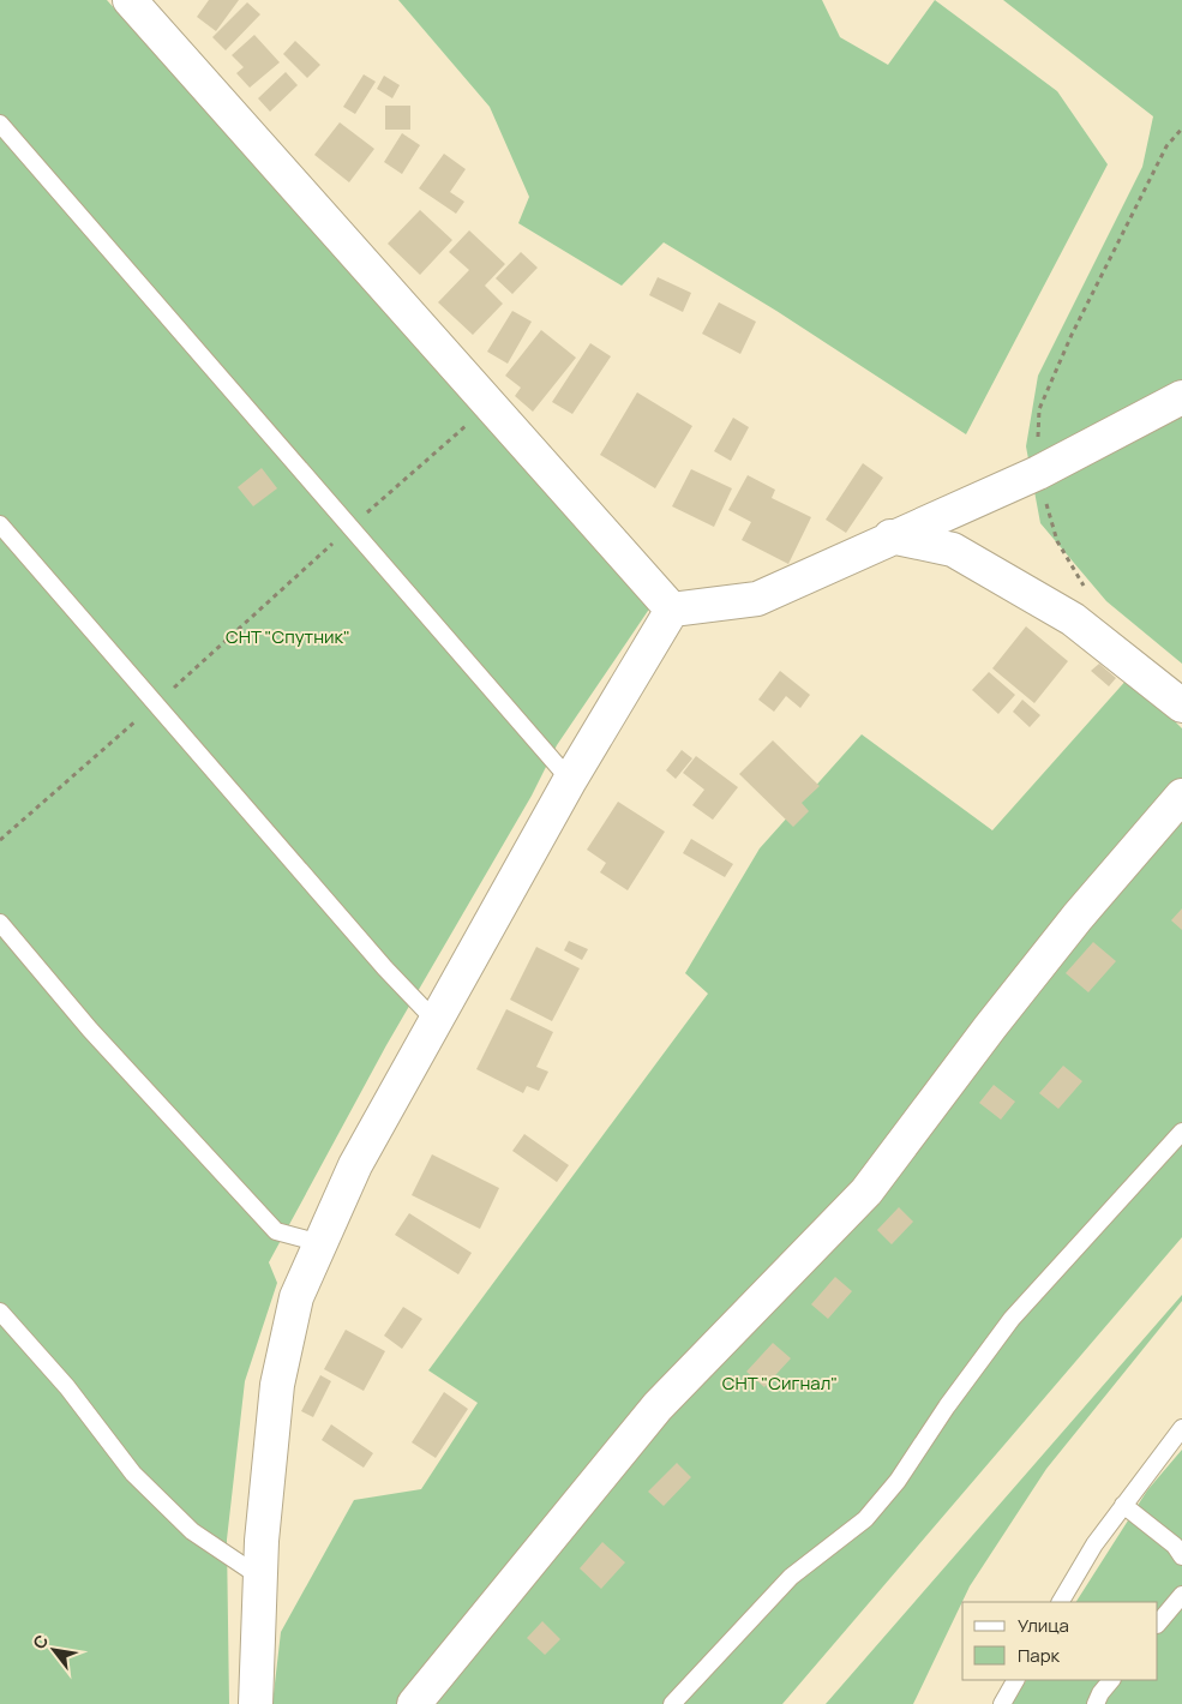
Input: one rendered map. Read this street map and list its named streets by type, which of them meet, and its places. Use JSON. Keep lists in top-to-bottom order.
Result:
{
  "parks": ["СНТ \"Спутник\"", "СНТ \"Сигнал\""],
  "legend": ["Улица", "Парк"],
  "north": "top left"
}
